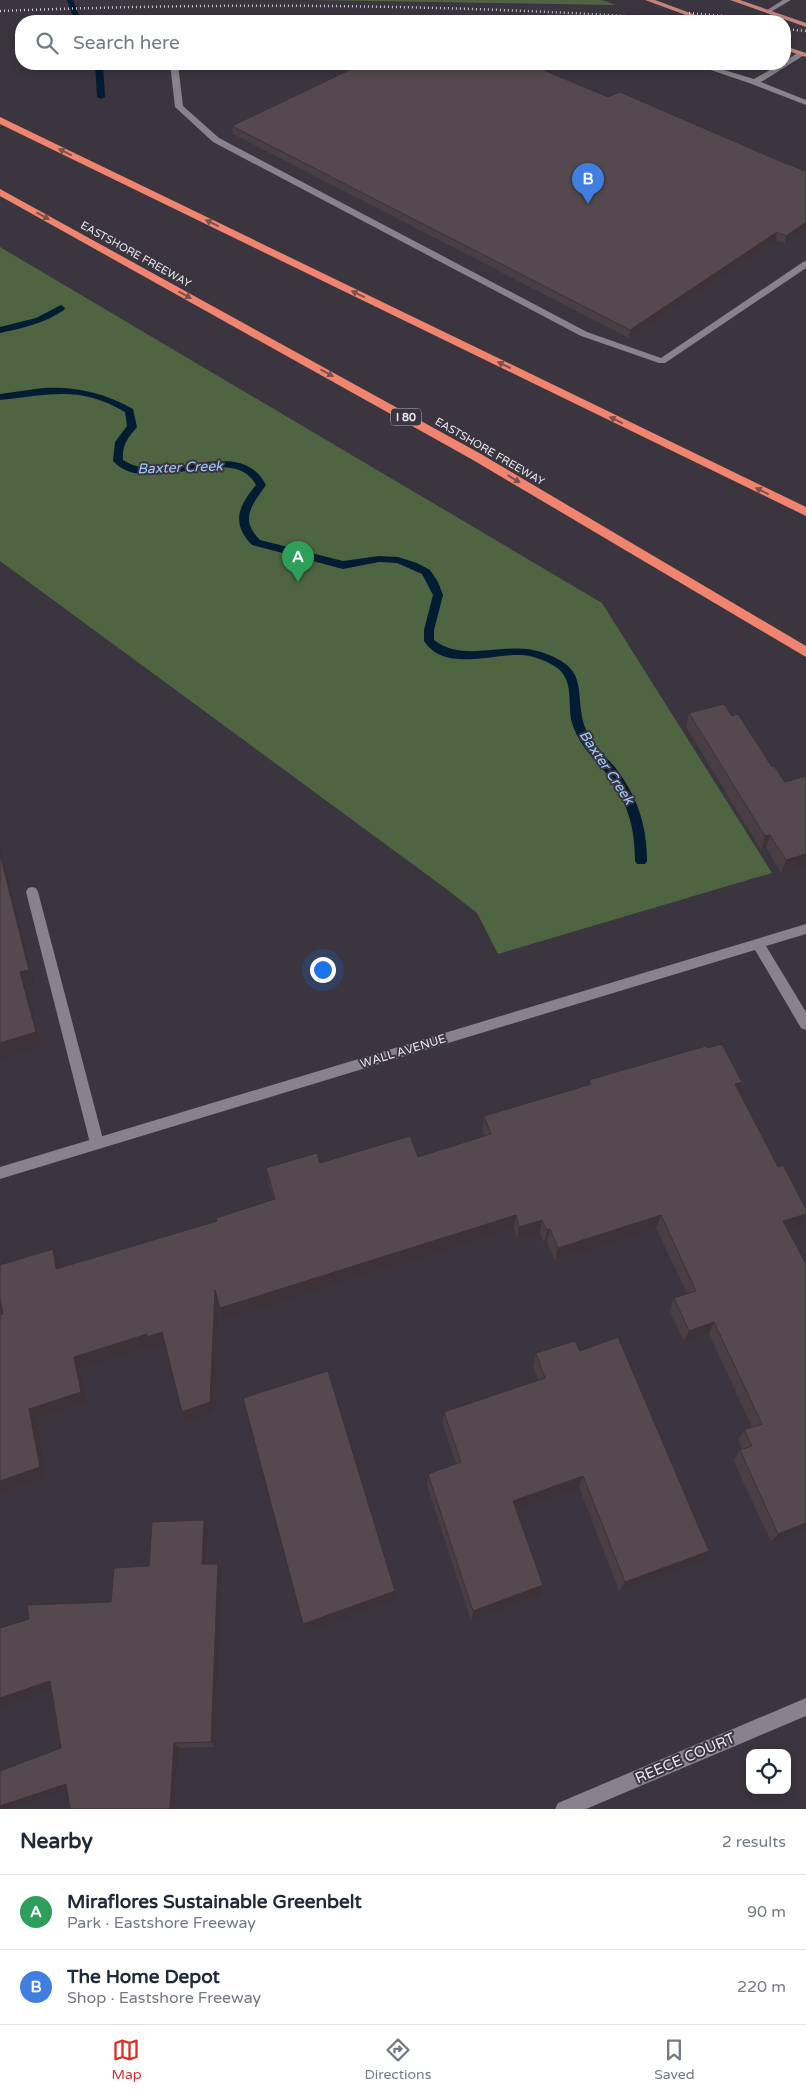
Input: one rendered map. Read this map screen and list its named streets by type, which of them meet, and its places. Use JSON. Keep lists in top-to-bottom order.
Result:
{
  "streets": {
    "highway": ["EASTSHORE FREEWAY", "I 80"],
    "street": ["WALL AVENUE", "REECE COURT"]
  },
  "water": ["Baxter Creek"],
  "page": {
    "search": "Search here",
    "pins": ["B", "A"],
    "heading": ["Nearby", "2 results"],
    "list": [
      {
        "mark": "A",
        "name": "Miraflores Sustainable Greenbelt",
        "note": "Park · Eastshore Freeway",
        "value": "90 m"
      },
      {
        "mark": "B",
        "name": "The Home Depot",
        "note": "Shop · Eastshore Freeway",
        "value": "220 m"
      }
    ],
    "nav": ["Map", "Directions", "Saved"]
  }
}
